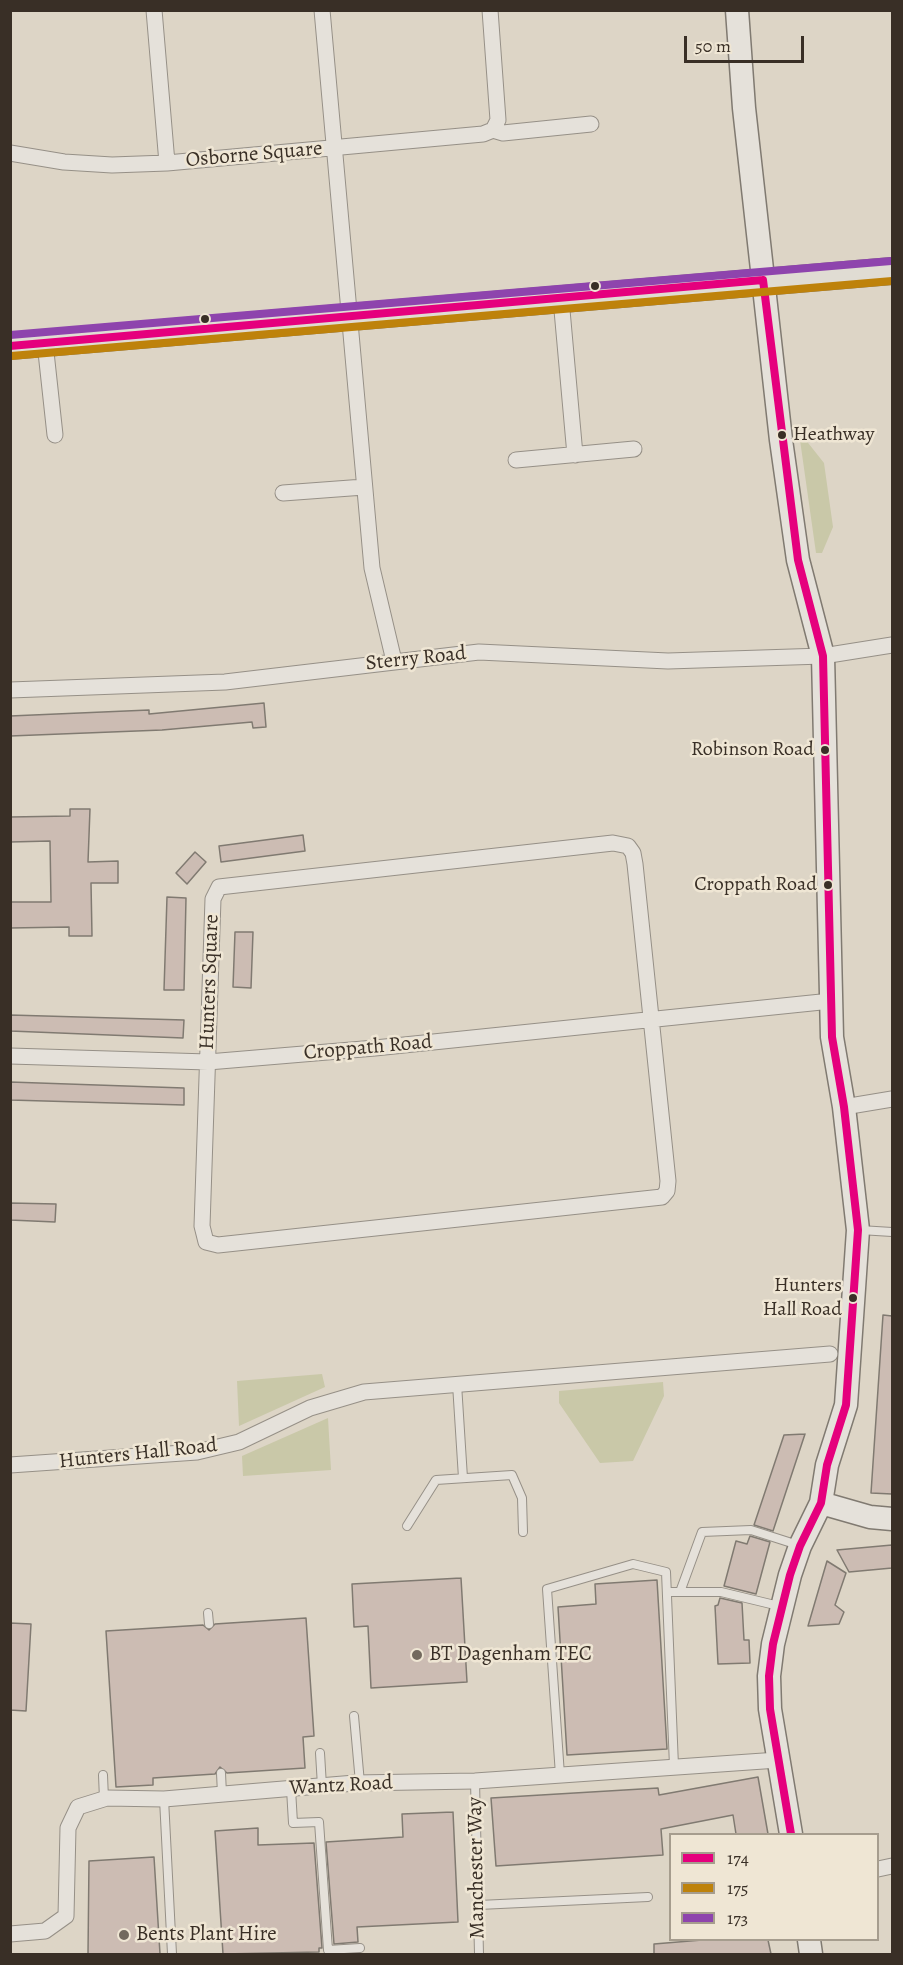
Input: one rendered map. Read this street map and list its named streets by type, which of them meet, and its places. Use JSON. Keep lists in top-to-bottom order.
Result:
{
  "streets": {
    "street": [
      "Osborne Square",
      "Sterry Road",
      "Hunters Square",
      "Croppath Road",
      "Hunters Hall Road",
      "Wantz Road"
    ],
    "lane": ["Manchester Way"]
  },
  "crossings": [
    ["Hunters Square", "Croppath Road"],
    ["Wantz Road", "Manchester Way"]
  ],
  "places": [
    "Heathway",
    "Robinson Road",
    "Croppath Road",
    "Hunters Hall Road",
    "BT Dagenham TEC",
    "Bents Plant Hire"
  ],
  "lines": ["transit line 173", "transit line 174", "transit line 175"],
  "legend": ["174", "175", "173"],
  "scale_bar": "50 m"
}
